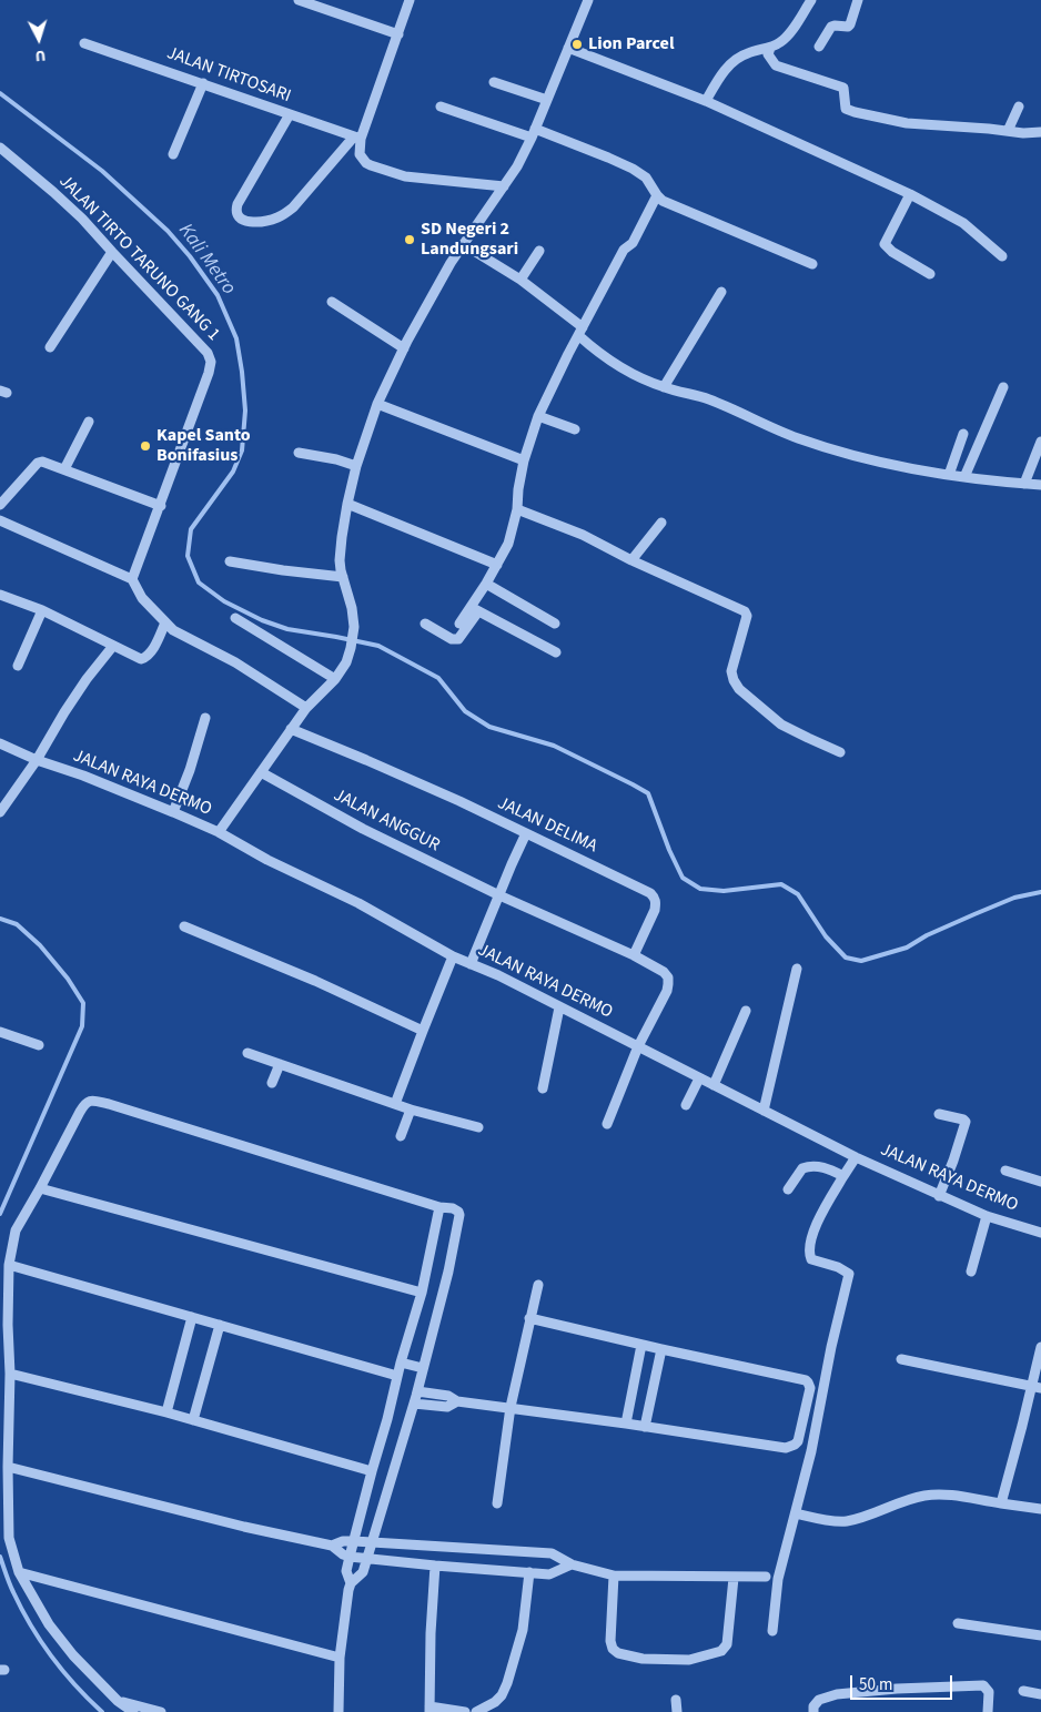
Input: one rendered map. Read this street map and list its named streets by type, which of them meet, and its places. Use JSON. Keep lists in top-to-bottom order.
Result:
{
  "streets": {
    "street": [
      "JALAN TIRTOSARI",
      "JALAN TIRTO TARUNO GANG 1",
      "JALAN RAYA DERMO",
      "JALAN ANGGUR",
      "JALAN DELIMA"
    ]
  },
  "crossings": [
    ["JALAN RAYA DERMO", "JALAN ANGGUR"],
    ["JALAN ANGGUR", "JALAN DELIMA"]
  ],
  "water": ["Kali Metro"],
  "places": ["Lion Parcel", "SD Negeri 2 Landungsari", "Kapel Santo Bonifasius"],
  "scale_bar": "50 m",
  "north": "bottom"
}
